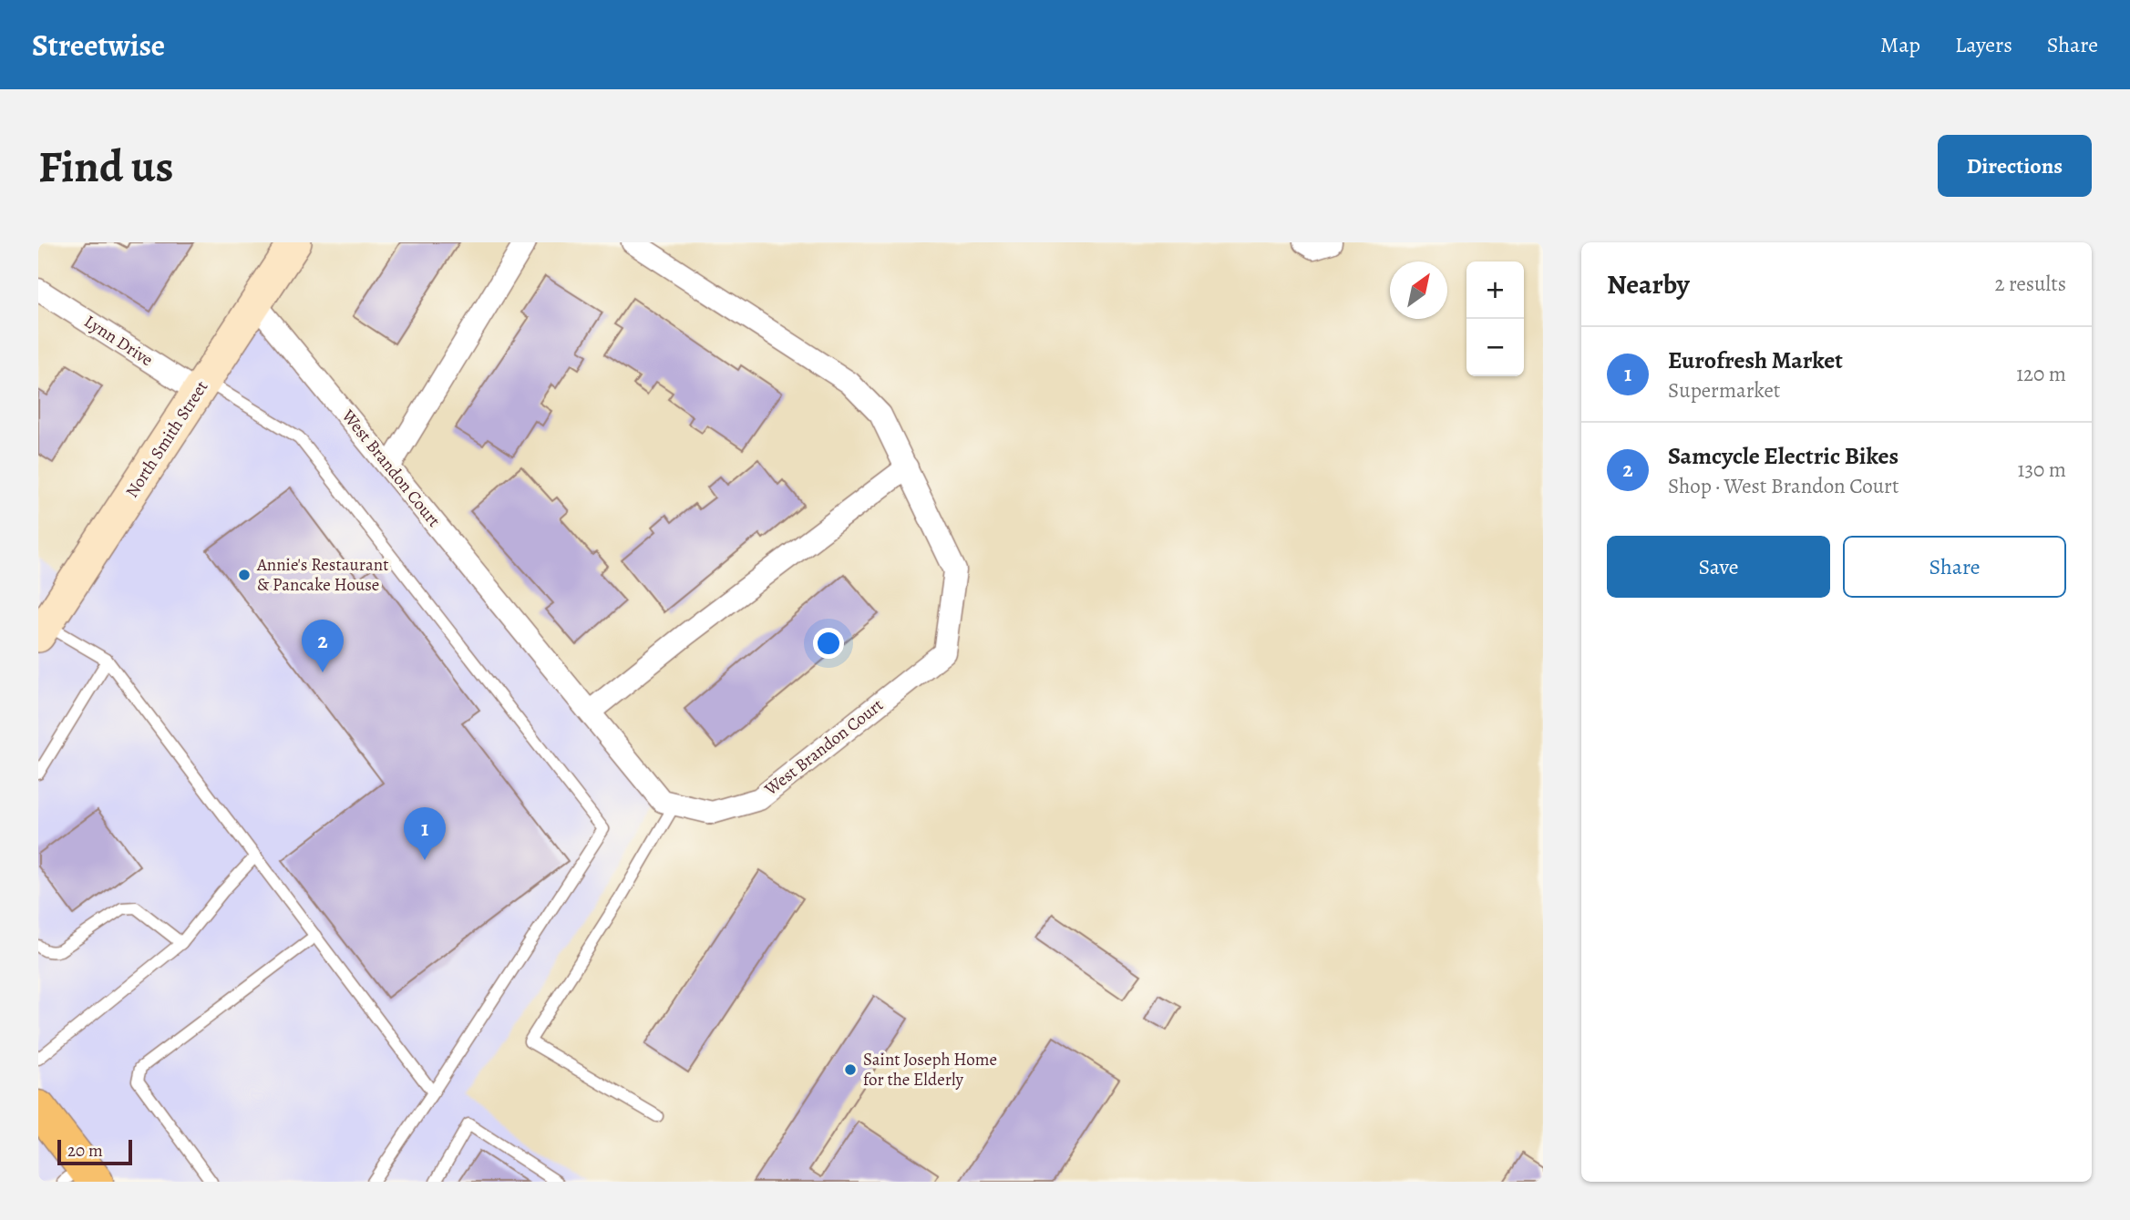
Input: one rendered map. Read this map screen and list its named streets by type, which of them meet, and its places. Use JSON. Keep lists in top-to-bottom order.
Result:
{
  "streets": {
    "street": ["Lynn Drive", "North Smith Street", "West Brandon Court"]
  },
  "crossings": [
    ["Lynn Drive", "North Smith Street"],
    ["North Smith Street", "West Brandon Court"]
  ],
  "places": ["Annie's Restaurant & Pancake House", "Saint Joseph Home for the Elderly"],
  "scale_bar": "20 m",
  "north": "top right",
  "page": {
    "header": "Streetwise",
    "nav": ["Map", "Layers", "Share"],
    "buttons": [
      "Directions",
      ["Save", "Share"]
    ],
    "title": "Find us",
    "heading": ["Nearby", "2 results"],
    "map_buttons": ["+", "−"],
    "list": [
      {
        "mark": "1",
        "name": "Eurofresh Market",
        "note": "Supermarket",
        "value": "120 m"
      },
      {
        "mark": "2",
        "name": "Samcycle Electric Bikes",
        "note": "Shop · West Brandon Court",
        "value": "130 m"
      }
    ],
    "pins": ["2", "1"],
    "scale": "20 m"
  }
}
